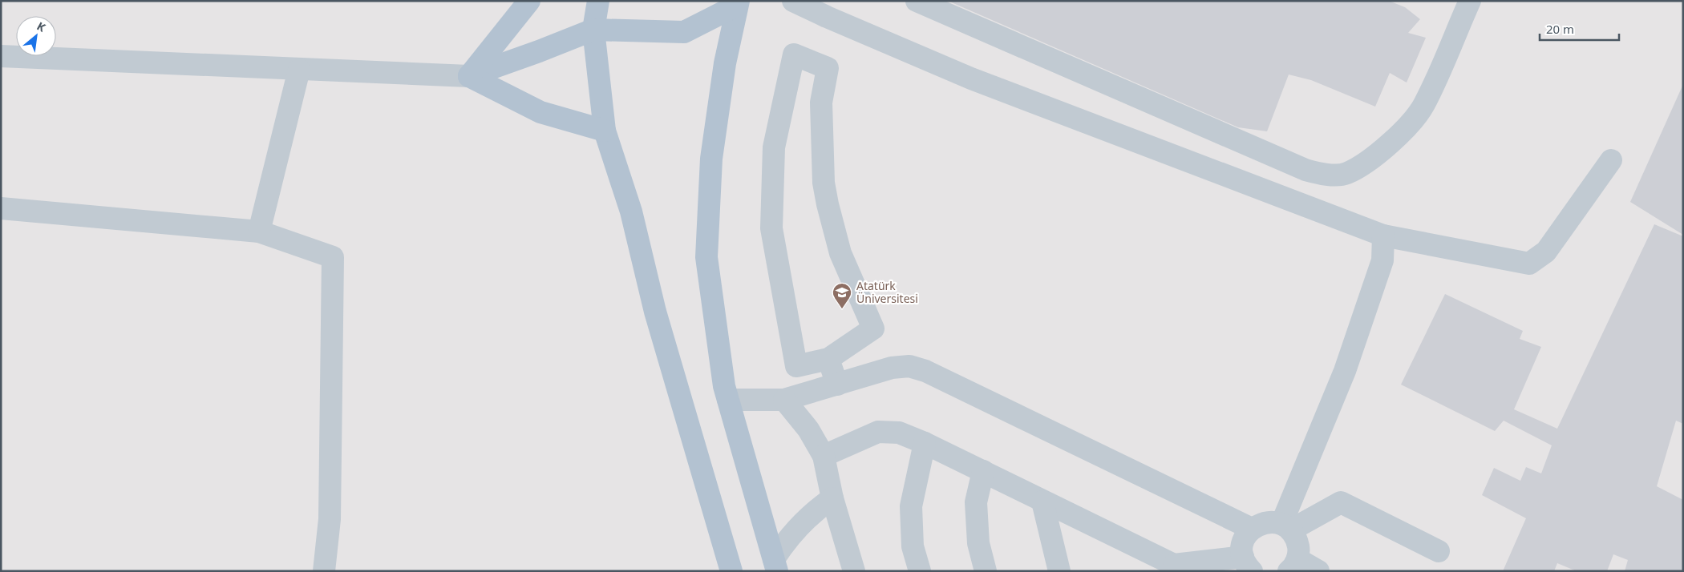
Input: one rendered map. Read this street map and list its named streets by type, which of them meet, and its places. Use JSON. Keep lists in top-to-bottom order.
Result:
{
  "places": {
    "school or university": ["Atatürk Üniversitesi"]
  },
  "scale_bar": "20 m",
  "north": "top right"
}
